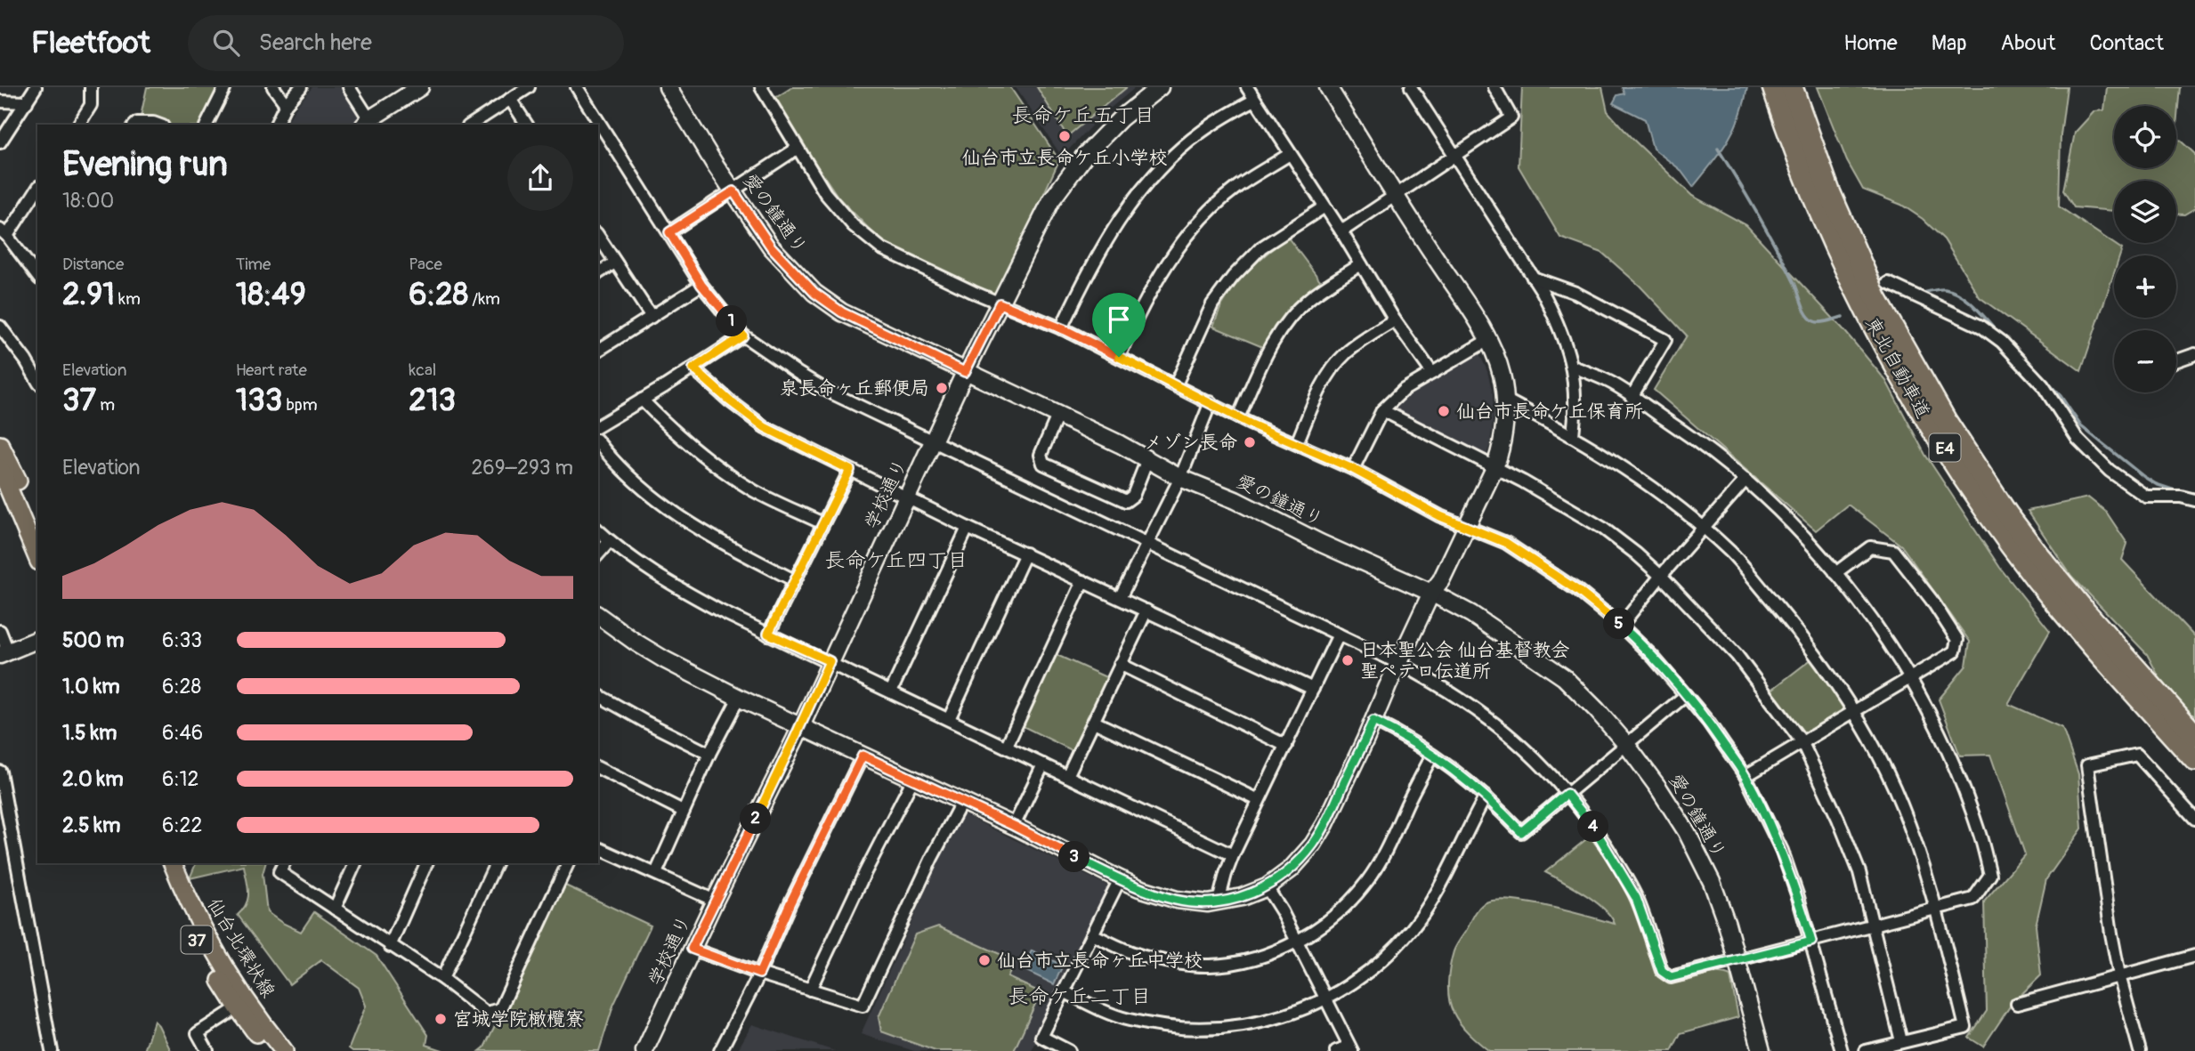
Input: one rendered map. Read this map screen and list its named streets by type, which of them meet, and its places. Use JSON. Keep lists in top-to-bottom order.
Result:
{
  "streets": {
    "highway": ["東北自動車道", "E4"],
    "main road": ["37", "仙台北環状線"],
    "street": ["愛の鐘通り", "学校通り"]
  },
  "crossings": [
    ["愛の鐘通り", "学校通り"]
  ],
  "districts": ["長命ケ丘五丁目", "長命ケ丘四丁目", "長命ケ丘二丁目"],
  "places": [
    "仙台市立長命ケ丘小学校",
    "泉長命ヶ丘郵便局",
    "仙台市長命ケ丘保育所",
    "メゾン長命",
    "日本聖公会 仙台基督教会 聖ペテロ伝道所",
    "仙台市立長命ヶ丘中学校",
    "宮城学院橄欖寮"
  ],
  "page": {
    "header": "Fleetfoot",
    "search": "Search here",
    "nav": [
      "Home",
      "Map",
      "About",
      "Contact"
    ],
    "map_buttons": ["+", "−"],
    "heading": ["Evening run", "18:00"],
    "stats": [
      ["Distance", "2.91 km"],
      ["Time", "18:49"],
      ["Pace", "6:28 /km"],
      ["Elevation", "37 m"],
      ["Heart rate", "133 bpm"],
      ["kcal", "213"]
    ],
    "pins": [
      "1",
      "5",
      "2",
      "4",
      "3"
    ],
    "chart": ["Elevation", "269–293 m"],
    "list": [
      {
        "name": "500 m",
        "note": "6:33"
      },
      {
        "name": "1.0 km",
        "note": "6:28"
      },
      {
        "name": "1.5 km",
        "note": "6:46"
      },
      {
        "name": "2.0 km",
        "note": "6:12"
      },
      {
        "name": "2.5 km",
        "note": "6:22"
      }
    ]
  }
}
